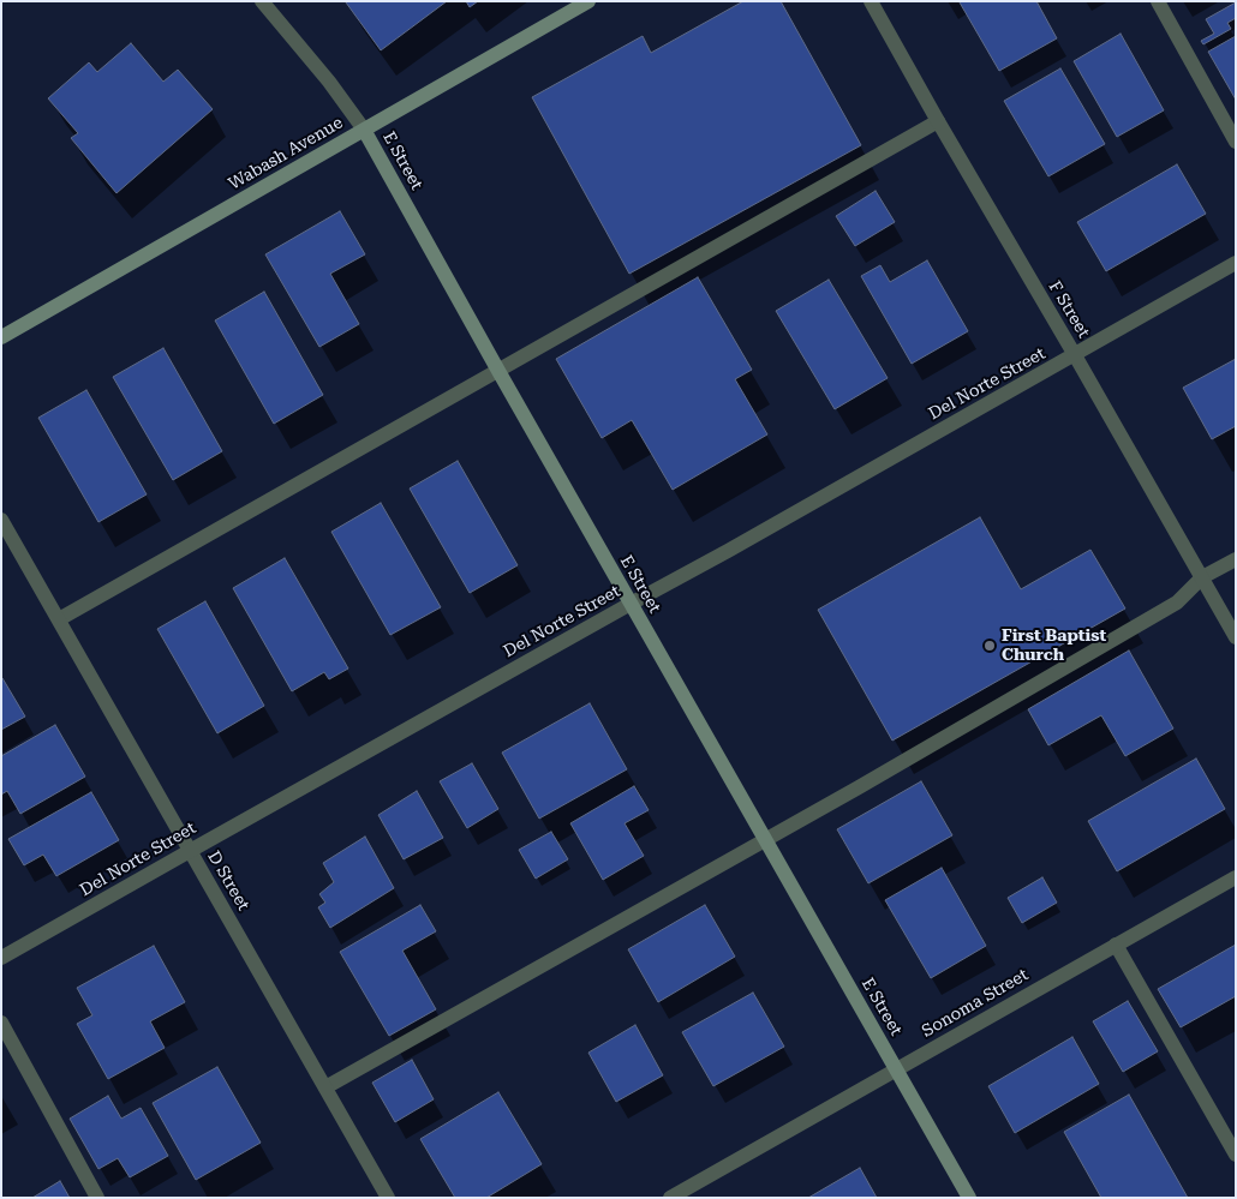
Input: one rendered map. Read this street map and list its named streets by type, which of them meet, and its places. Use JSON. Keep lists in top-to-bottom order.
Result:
{
  "streets": {
    "main road": ["Wabash Avenue", "E Street"],
    "street": [
      "F Street",
      "Del Norte Street",
      "D Street",
      "Sonoma Street"
    ]
  },
  "crossings": [
    ["Wabash Avenue", "E Street"],
    ["E Street", "Del Norte Street"],
    ["E Street", "Sonoma Street"],
    ["F Street", "Del Norte Street"],
    ["Del Norte Street", "D Street"]
  ],
  "places": ["First Baptist Church"]
}
